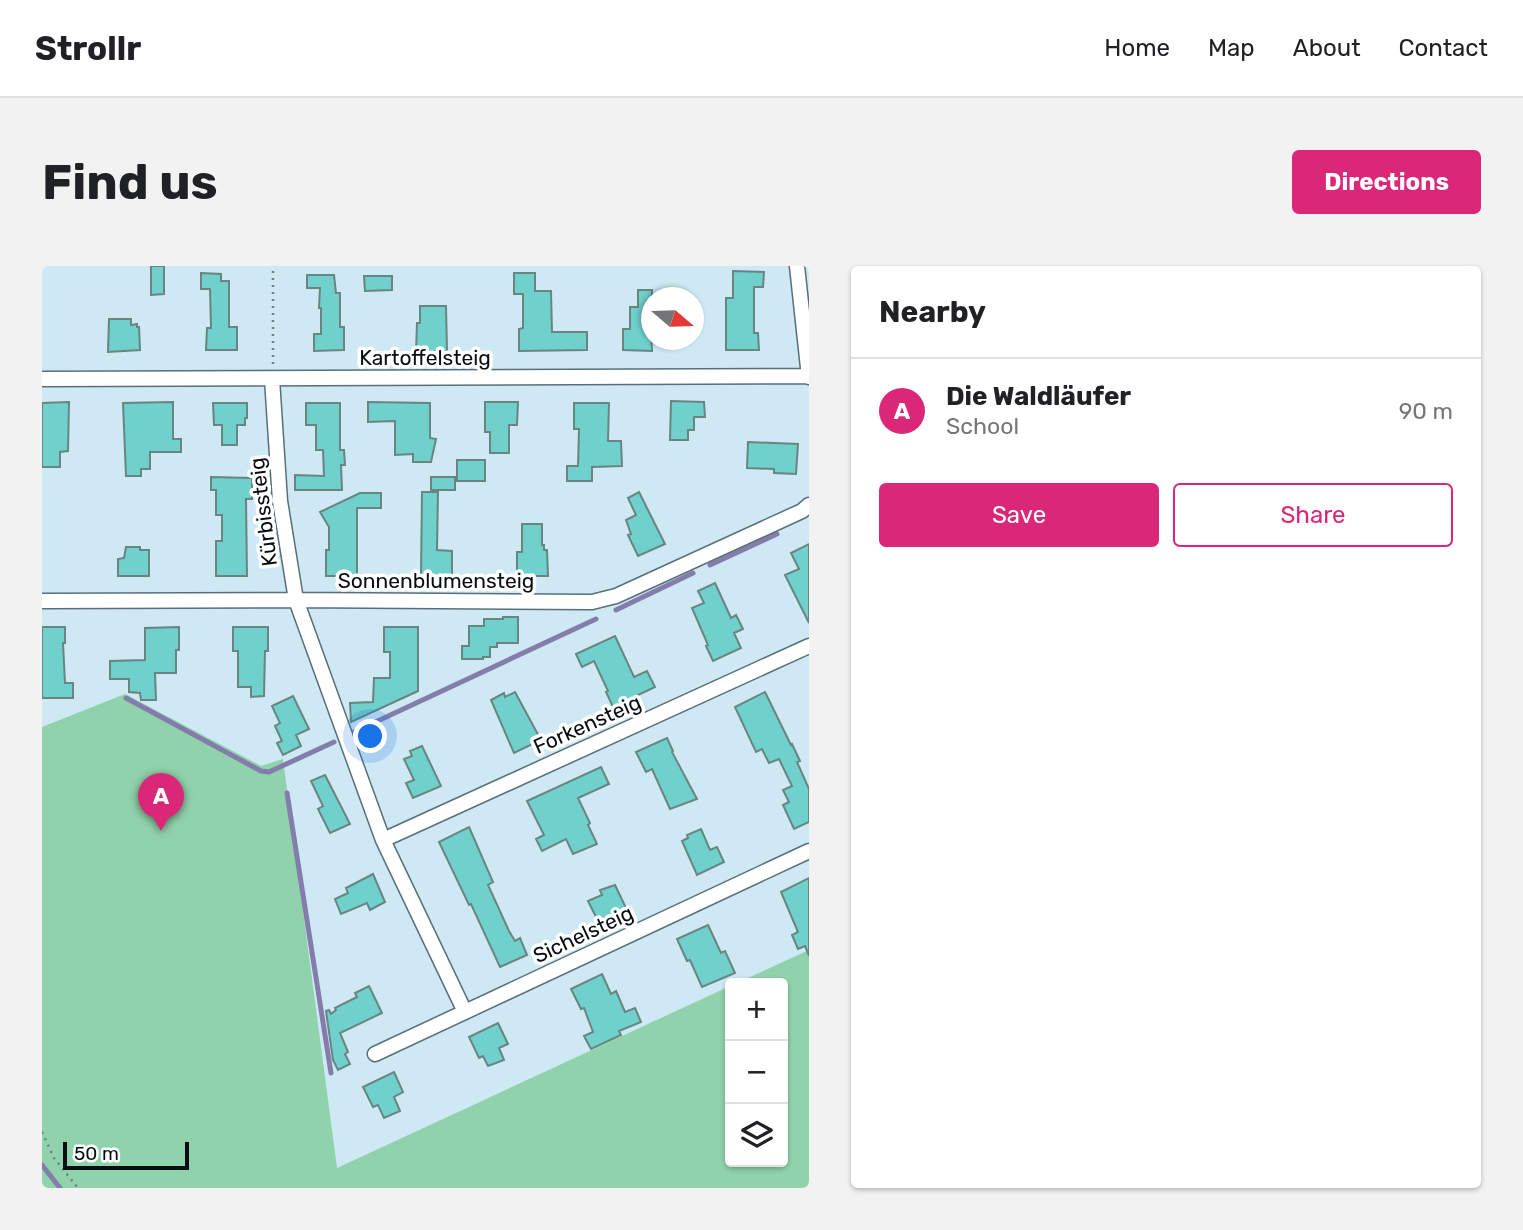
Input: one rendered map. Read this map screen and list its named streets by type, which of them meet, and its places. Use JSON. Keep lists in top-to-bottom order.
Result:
{
  "streets": {
    "street": [
      "Kartoffelsteig",
      "Kürbissteig",
      "Sonnenblumensteig",
      "Forkensteig",
      "Sichelsteig"
    ]
  },
  "crossings": [
    ["Kartoffelsteig", "Kürbissteig"],
    ["Kürbissteig", "Sonnenblumensteig"],
    ["Kürbissteig", "Forkensteig"],
    ["Kürbissteig", "Sichelsteig"]
  ],
  "scale_bar": "50 m",
  "north": "right",
  "page": {
    "header": "Strollr",
    "nav": [
      "Home",
      "Map",
      "About",
      "Contact"
    ],
    "buttons": [
      "Directions",
      ["Save", "Share"]
    ],
    "title": "Find us",
    "heading": "Nearby",
    "list": [
      {
        "mark": "A",
        "name": "Die Waldläufer",
        "note": "School",
        "value": "90 m"
      }
    ],
    "pins": "A",
    "map_buttons": ["+", "−"],
    "scale": "50 m"
  }
}
